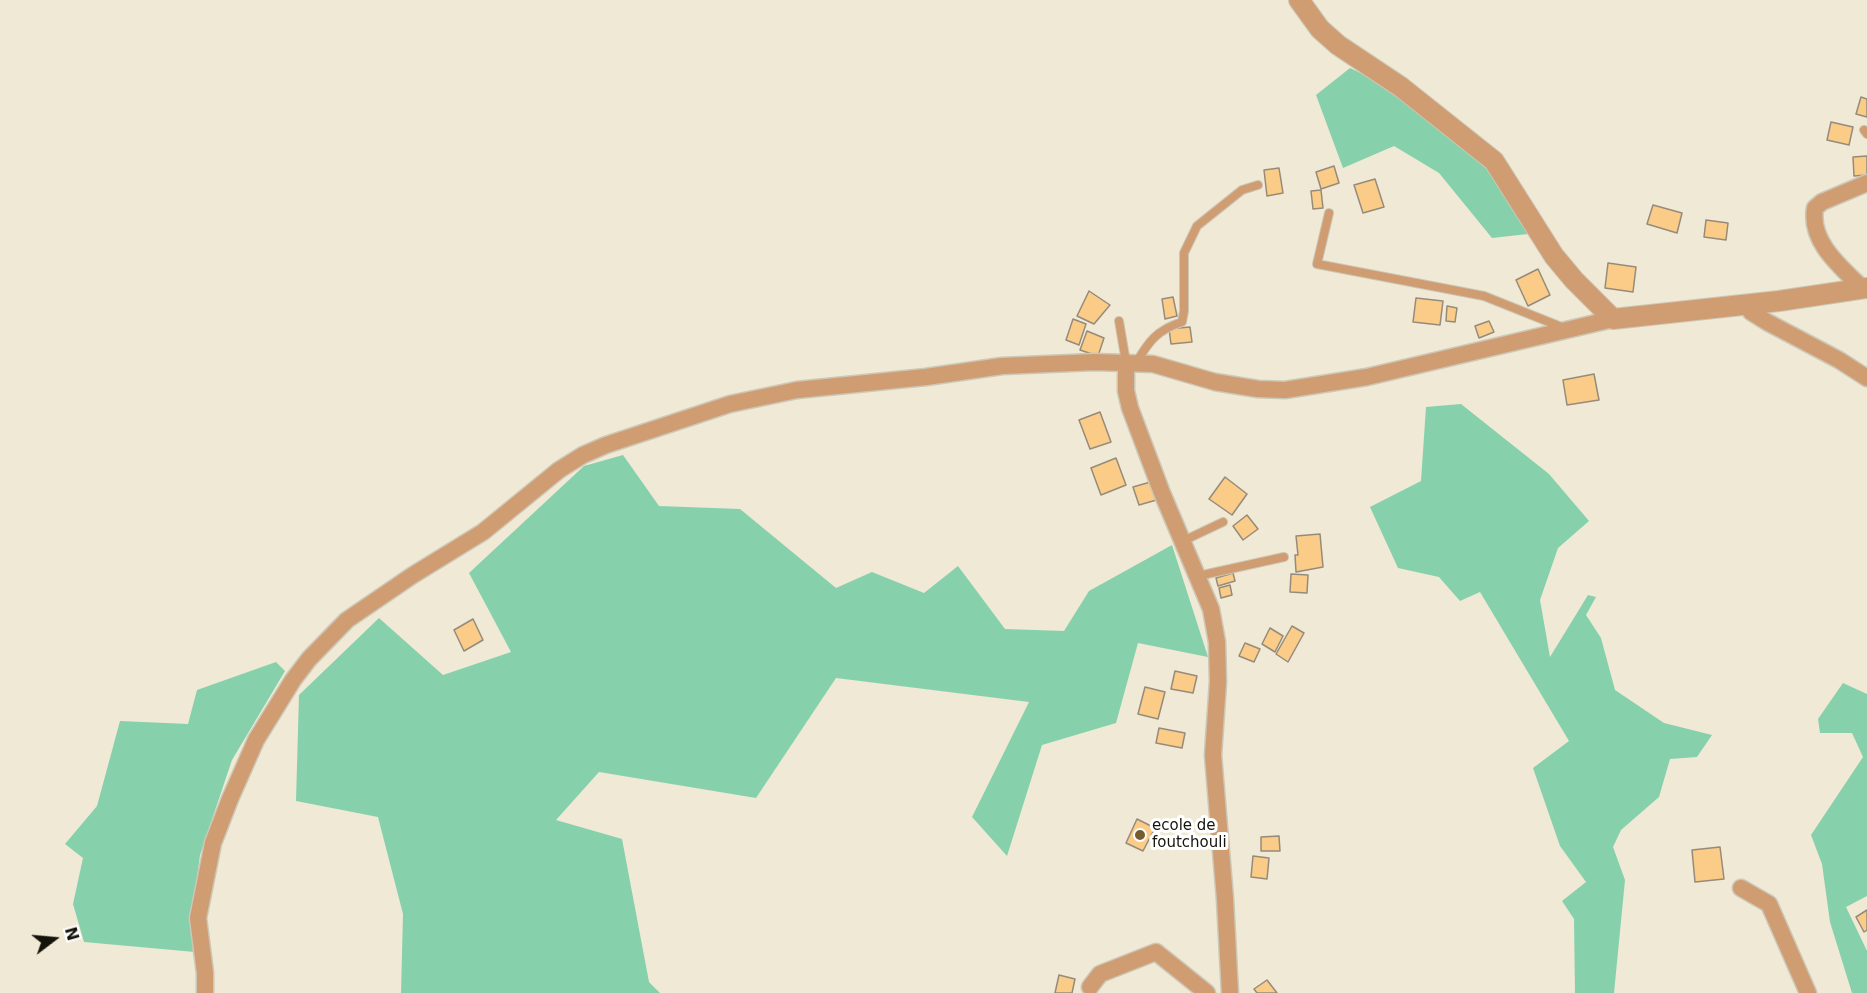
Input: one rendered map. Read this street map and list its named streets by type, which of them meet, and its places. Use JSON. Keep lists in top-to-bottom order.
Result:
{
  "places": ["ecole de foutchouli"],
  "north": "right"
}
